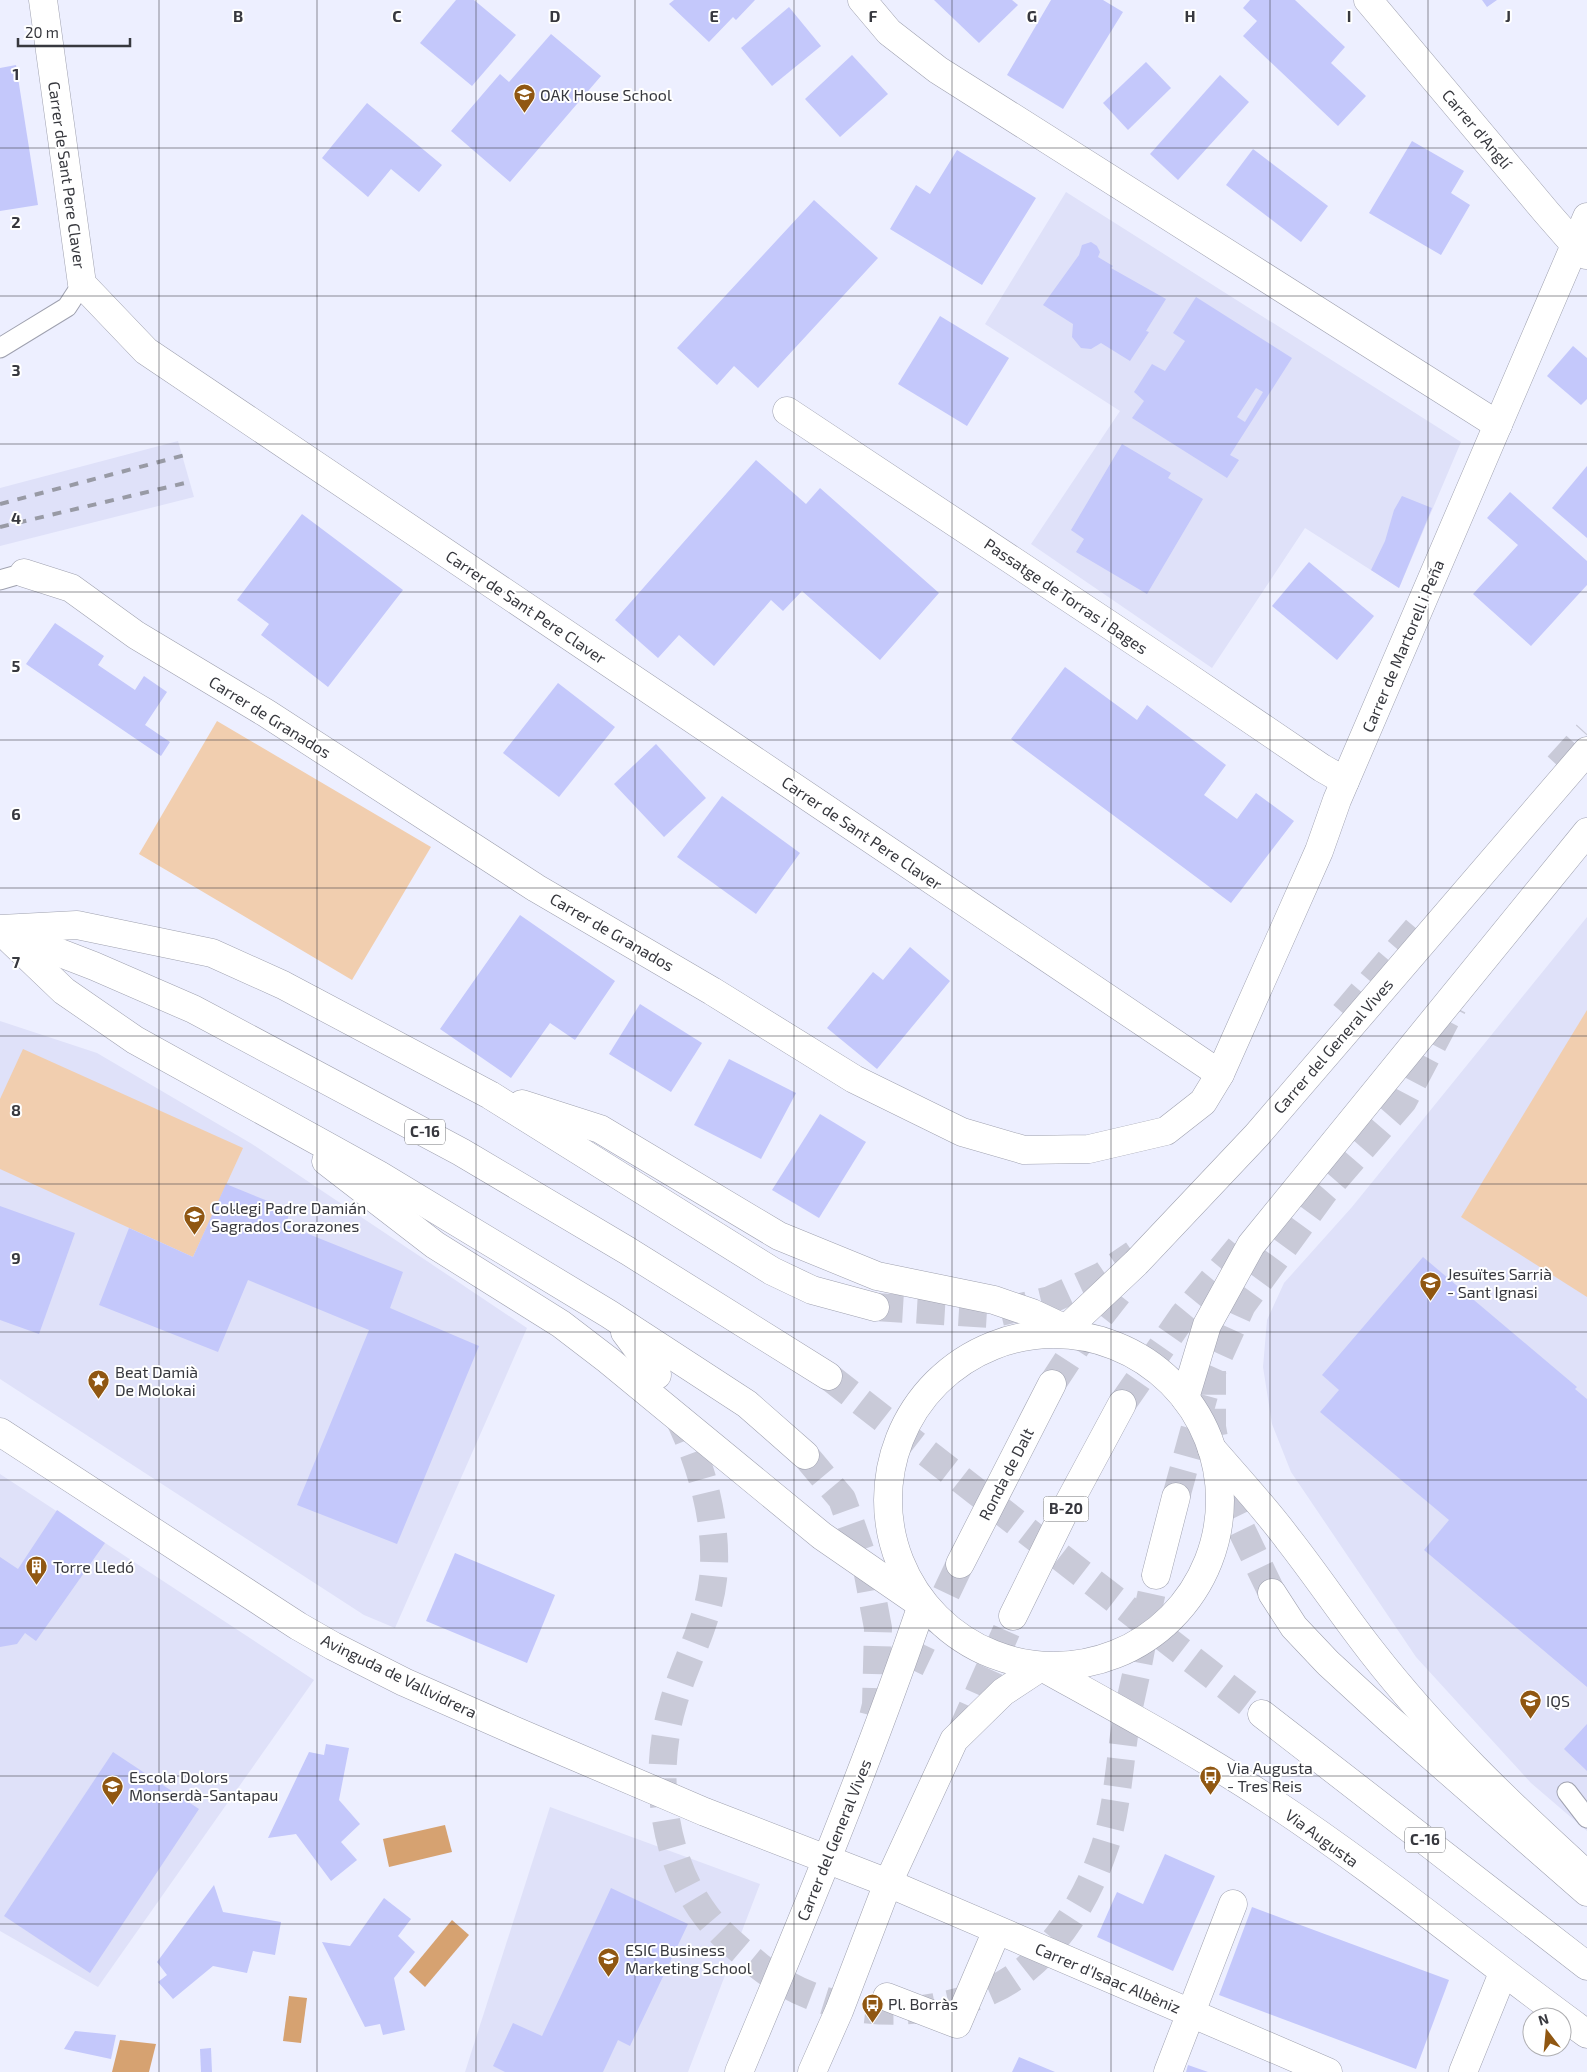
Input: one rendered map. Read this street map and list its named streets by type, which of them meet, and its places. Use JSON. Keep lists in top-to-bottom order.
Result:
{
  "streets": {
    "main road": [
      "Carrer d'Anglí",
      "Carrer de Sant Pere Claver",
      "Passatge de Torras i Bages",
      "Carrer de Martorell i Peña",
      "Carrer de Granados",
      "Carrer del General Vives",
      "C-16",
      "Ronda de Dalt",
      "B-20",
      "Avinguda de Vallvidrera",
      "Via Augusta",
      "Carrer d'Isaac Albèniz"
    ]
  },
  "crossings": [
    ["Carrer d'Anglí", "Carrer de Martorell i Peña"],
    ["Carrer de Sant Pere Claver", "Carrer de Martorell i Peña"],
    ["Carrer de Sant Pere Claver", "Carrer de Granados"],
    ["Passatge de Torras i Bages", "Carrer de Martorell i Peña"],
    ["Carrer de Martorell i Peña", "Carrer de Granados"],
    ["Carrer del General Vives", "Avinguda de Vallvidrera"],
    ["Avinguda de Vallvidrera", "Carrer d'Isaac Albèniz"]
  ],
  "places": {
    "school or university": [
      "OAK House School",
      "Col·legi Padre Damián Sagrados Corazones",
      "Jesuïtes Sarrià - Sant Ignasi",
      "IQS",
      "Escola Dolors Monserdà-Santapau",
      "ESIC Business Marketing School"
    ],
    "place": ["Beat Damià De Molokai"],
    "building": ["Torre Lledó"],
    "bus stop": ["Via Augusta - Tres Reis", "Pl. Borràs"]
  },
  "scale_bar": "20 m",
  "north": "top",
  "grid": {
    "columns": [
      "B",
      "C",
      "D",
      "E",
      "F",
      "G",
      "H",
      "I",
      "J"
    ],
    "rows": [
      "1",
      "2",
      "3",
      "4",
      "5",
      "6",
      "7",
      "8",
      "9"
    ]
  }
}
